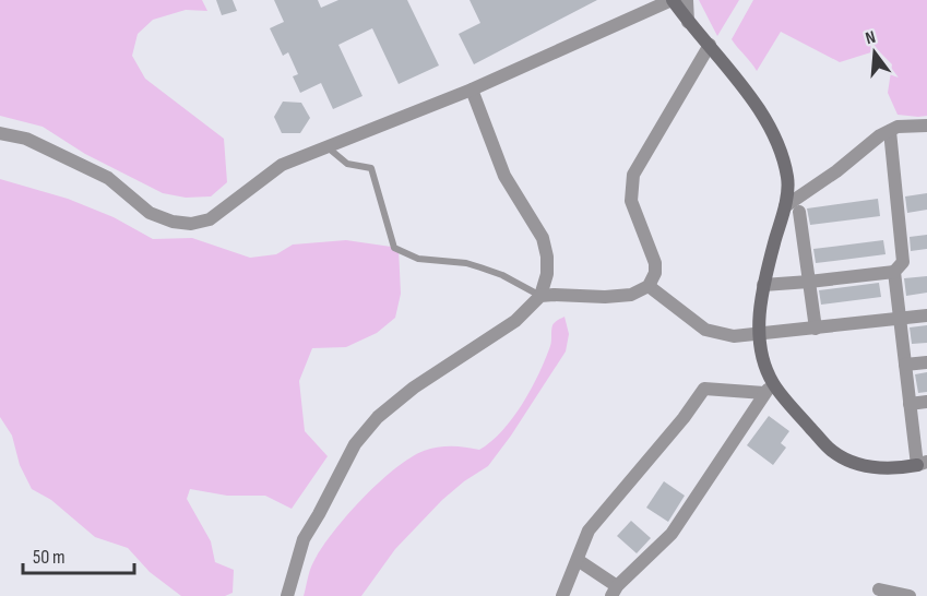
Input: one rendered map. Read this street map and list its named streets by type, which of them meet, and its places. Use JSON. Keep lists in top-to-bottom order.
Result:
{
  "scale_bar": "50 m",
  "north": "top"
}
